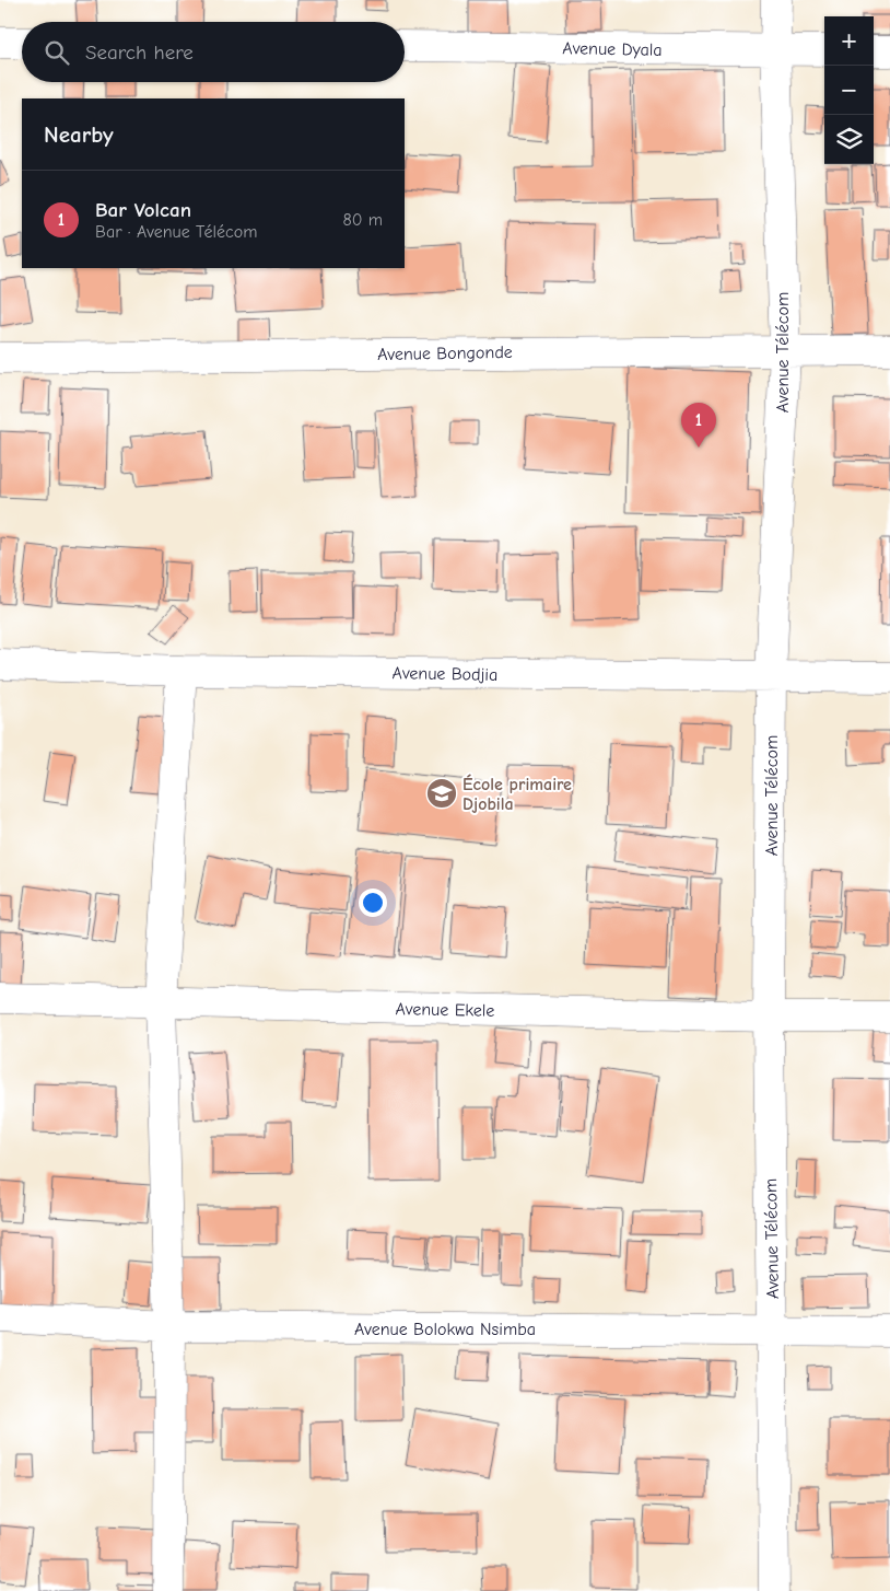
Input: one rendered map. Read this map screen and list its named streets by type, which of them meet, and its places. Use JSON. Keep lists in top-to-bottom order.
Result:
{
  "streets": {
    "street": [
      "Avenue Dyala",
      "Avenue Bongonde",
      "Avenue Télécom",
      "Avenue Bodjia",
      "Avenue Ekele",
      "Avenue Bolokwa Nsimba"
    ]
  },
  "crossings": [
    ["Avenue Dyala", "Avenue Télécom"],
    ["Avenue Bongonde", "Avenue Télécom"],
    ["Avenue Télécom", "Avenue Bodjia"],
    ["Avenue Télécom", "Avenue Ekele"],
    ["Avenue Télécom", "Avenue Bolokwa Nsimba"]
  ],
  "places": {
    "school or university": ["École primaire Djobila"]
  },
  "page": {
    "map_buttons": ["+", "−"],
    "search": "Search here",
    "heading": "Nearby",
    "list": [
      {
        "mark": "1",
        "name": "Bar Volcan",
        "note": "Bar · Avenue Télécom",
        "value": "80 m"
      }
    ],
    "pins": "1"
  }
}
